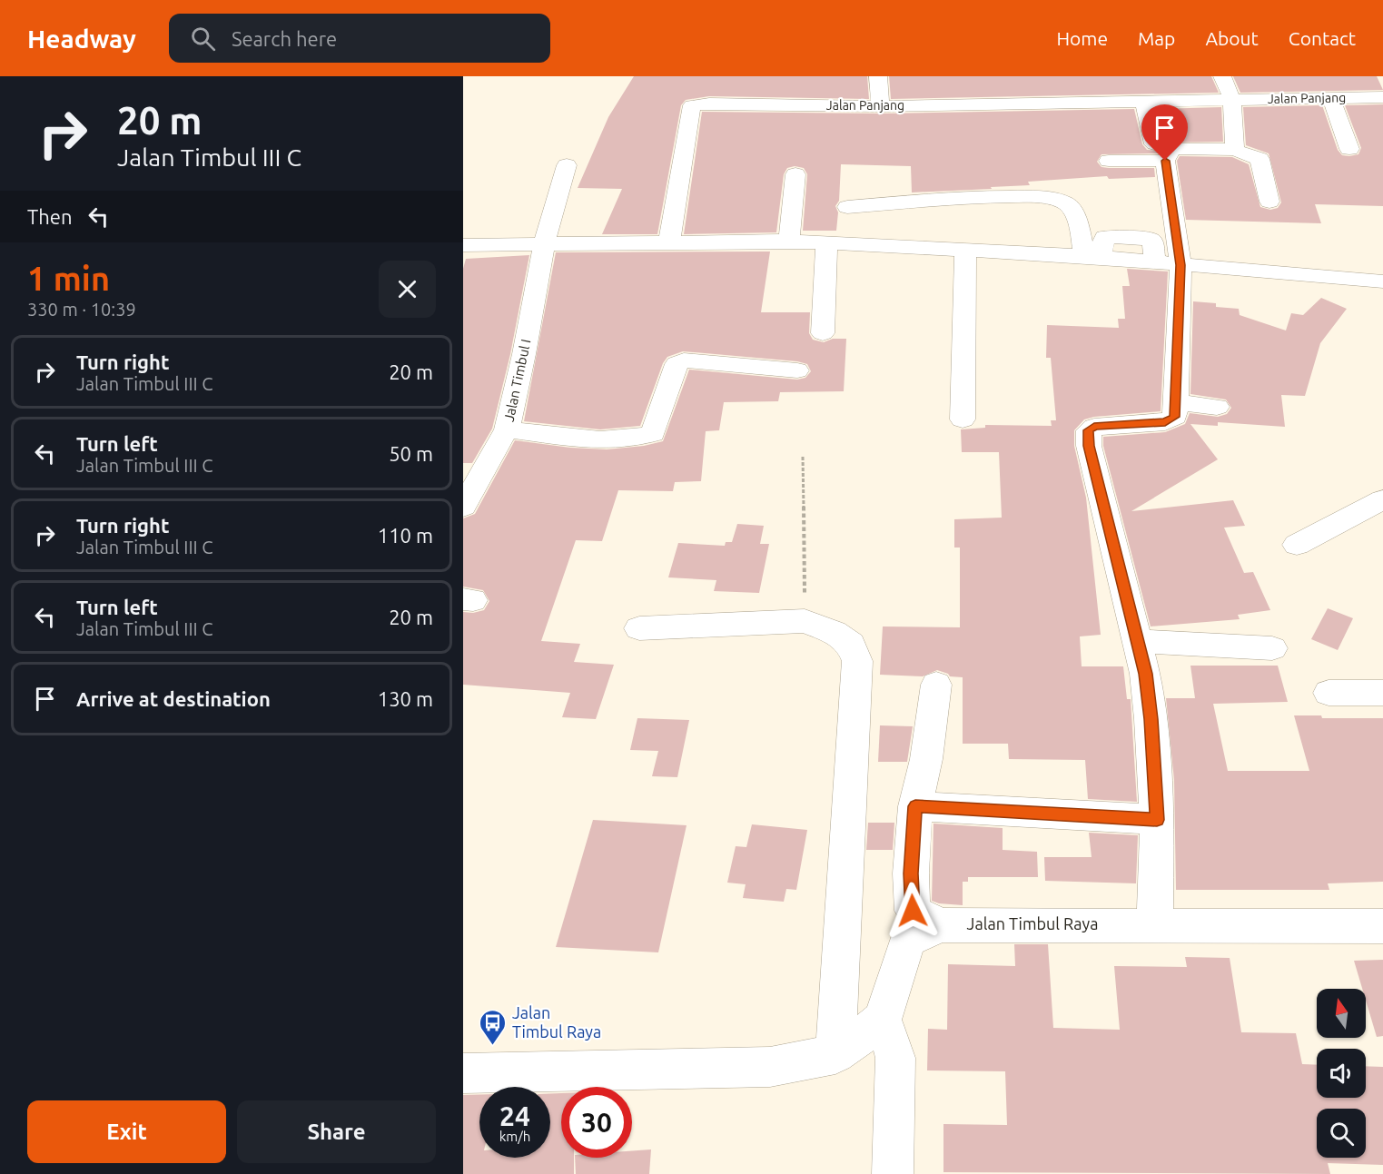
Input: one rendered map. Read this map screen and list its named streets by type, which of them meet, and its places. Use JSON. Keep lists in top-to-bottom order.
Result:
{
  "streets": {
    "street": ["Jalan Panjang", "Jalan Timbul I", "Jalan Timbul Raya"]
  },
  "places": {
    "bus stop": ["Jalan Timbul Raya"]
  },
  "north": "top",
  "page": {
    "header": "Headway",
    "search": "Search here",
    "nav": [
      "Home",
      "Map",
      "About",
      "Contact"
    ],
    "turn": ["20 m", "Jalan Timbul III C"],
    "then": "Then",
    "heading": ["1 min", "330 m · 10:39"],
    "list": [
      {
        "name": "Turn right",
        "note": "Jalan Timbul III C",
        "value": "20 m"
      },
      {
        "name": "Turn left",
        "note": "Jalan Timbul III C",
        "value": "50 m"
      },
      {
        "name": "Turn right",
        "note": "Jalan Timbul III C",
        "value": "110 m"
      },
      {
        "name": "Turn left",
        "note": "Jalan Timbul III C",
        "value": "20 m"
      },
      {
        "name": "Arrive at destination",
        "value": "130 m"
      }
    ],
    "speed": "24 km/h",
    "limit": "30",
    "buttons": ["Exit", "Share"]
  }
}
